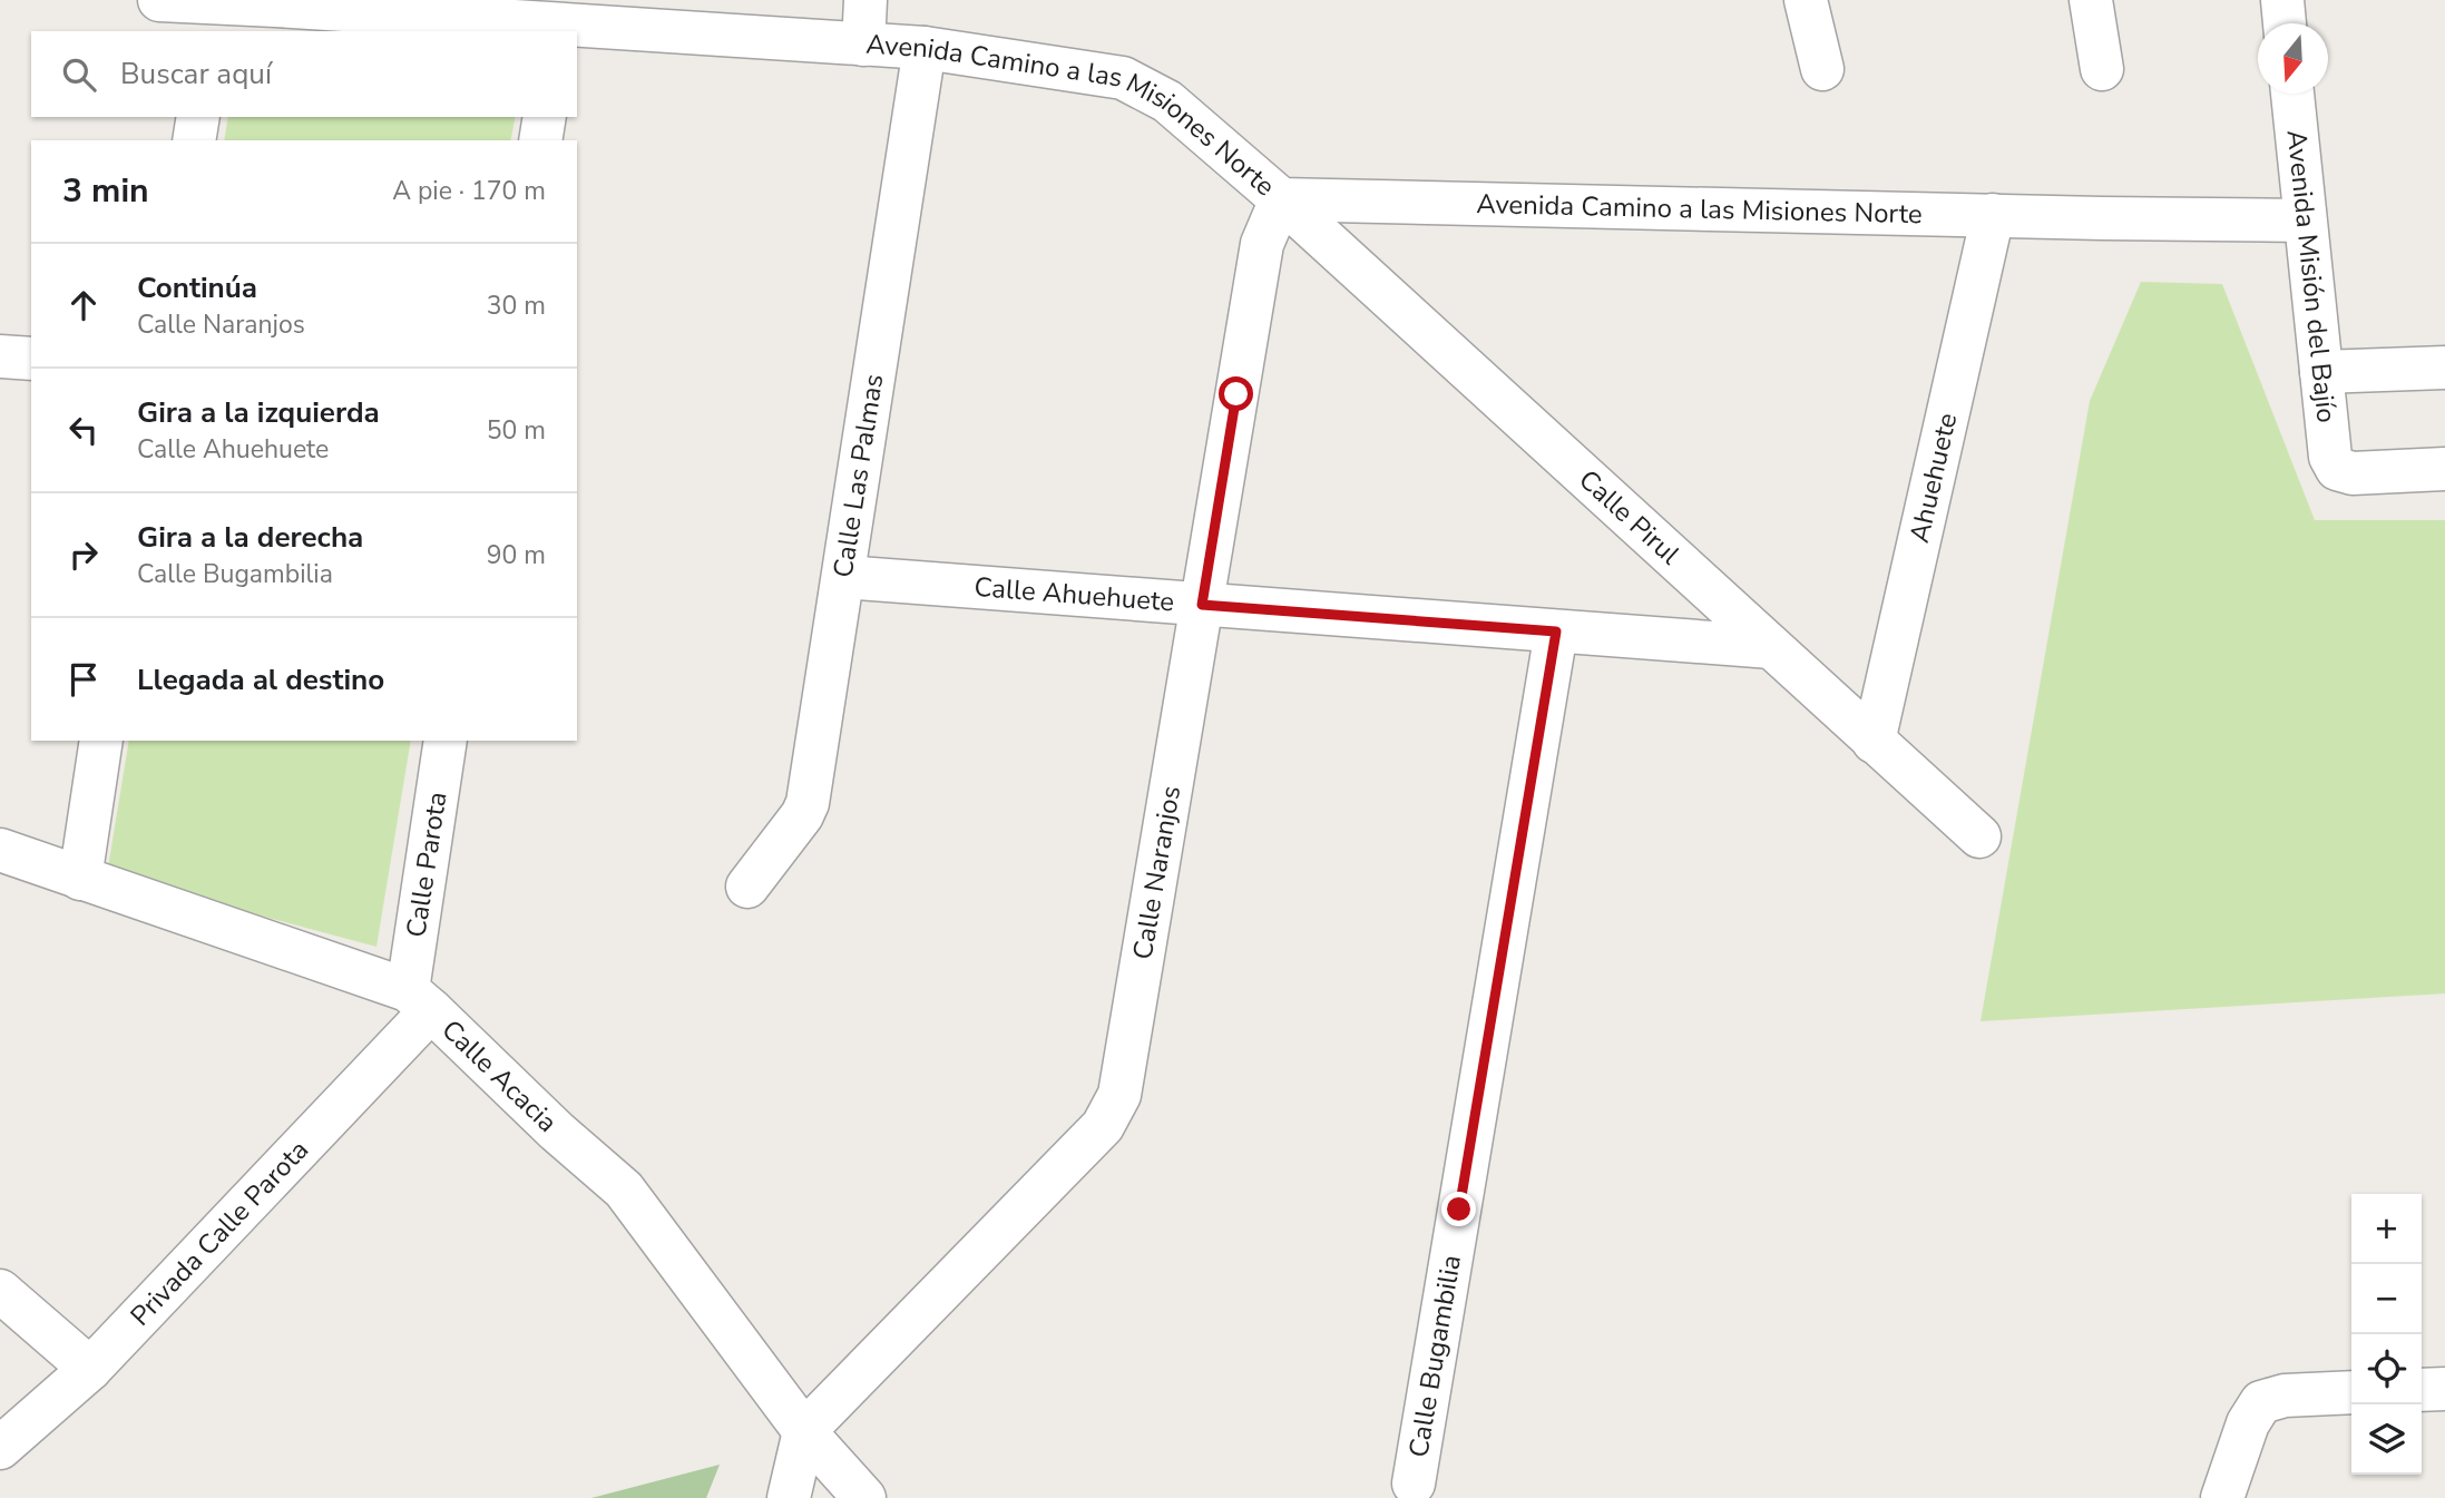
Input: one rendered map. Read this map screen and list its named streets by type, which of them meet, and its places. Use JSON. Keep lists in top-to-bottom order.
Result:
{
  "streets": {
    "street": [
      "Avenida Camino a las Misiones Norte",
      "Avenida Misión del Bajío",
      "Calle Las Palmas",
      "Ahuehuete",
      "Calle Pirul",
      "Calle Ahuehuete",
      "Calle Parota",
      "Calle Naranjos",
      "Calle Acacia",
      "Privada Calle Parota",
      "Calle Bugambilia"
    ]
  },
  "crossings": [
    ["Avenida Camino a las Misiones Norte", "Avenida Misión del Bajío"],
    ["Avenida Camino a las Misiones Norte", "Calle Las Palmas"],
    ["Avenida Camino a las Misiones Norte", "Ahuehuete"],
    ["Avenida Camino a las Misiones Norte", "Calle Pirul"],
    ["Avenida Camino a las Misiones Norte", "Calle Naranjos"],
    ["Calle Las Palmas", "Calle Ahuehuete"],
    ["Ahuehuete", "Calle Pirul"],
    ["Calle Pirul", "Calle Ahuehuete"],
    ["Calle Pirul", "Calle Naranjos"],
    ["Calle Ahuehuete", "Calle Naranjos"],
    ["Calle Ahuehuete", "Calle Bugambilia"],
    ["Calle Parota", "Calle Acacia"],
    ["Calle Parota", "Privada Calle Parota"],
    ["Calle Naranjos", "Calle Acacia"],
    ["Calle Acacia", "Privada Calle Parota"]
  ],
  "north": "bottom",
  "page": {
    "search": "Buscar aquí",
    "heading": ["3 min", "A pie · 170 m"],
    "list": [
      ["Continúa", "Calle Naranjos", "30 m"],
      ["Gira a la izquierda", "Calle Ahuehuete", "50 m"],
      ["Gira a la derecha", "Calle Bugambilia", "90 m"],
      "Llegada al destino"
    ],
    "map_buttons": ["+", "−"]
  }
}
